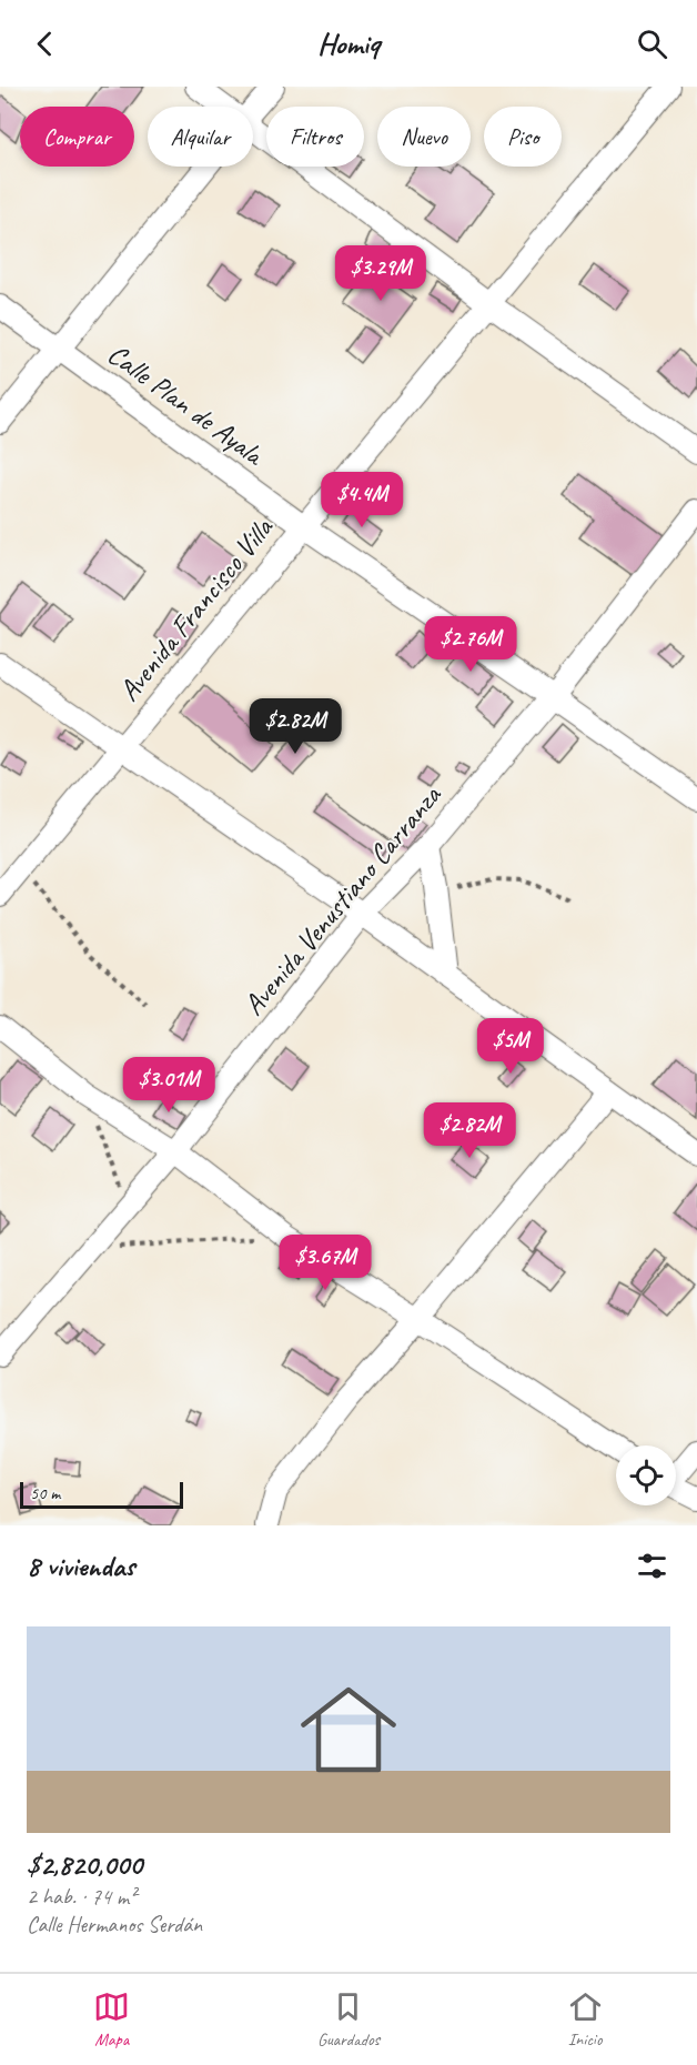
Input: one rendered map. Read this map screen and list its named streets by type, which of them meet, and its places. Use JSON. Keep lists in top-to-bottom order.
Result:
{
  "streets": {
    "street": ["Calle Plan de Ayala", "Avenida Francisco Villa", "Avenida Venustiano Carranza"]
  },
  "crossings": [
    ["Calle Plan de Ayala", "Avenida Francisco Villa"],
    ["Calle Plan de Ayala", "Avenida Venustiano Carranza"]
  ],
  "scale_bar": "50 m",
  "page": {
    "header": "Homiq",
    "chip": [
      "Comprar",
      "Alquilar",
      "Filtros",
      "Nuevo",
      "Piso"
    ],
    "price": [
      "$3.29M",
      "$4.4M",
      "$2.76M",
      "$2.82M",
      "$5M",
      "$3.01M",
      "$2.82M",
      "$3.67M"
    ],
    "scale": "50 m",
    "heading": "8 viviendas",
    "list": [
      {
        "name": "$2,820,000",
        "note": "2 hab. · 74 m² · Calle Hermanos Serdán"
      }
    ],
    "tabs": ["Mapa", "Guardados", "Inicio"]
  }
}
